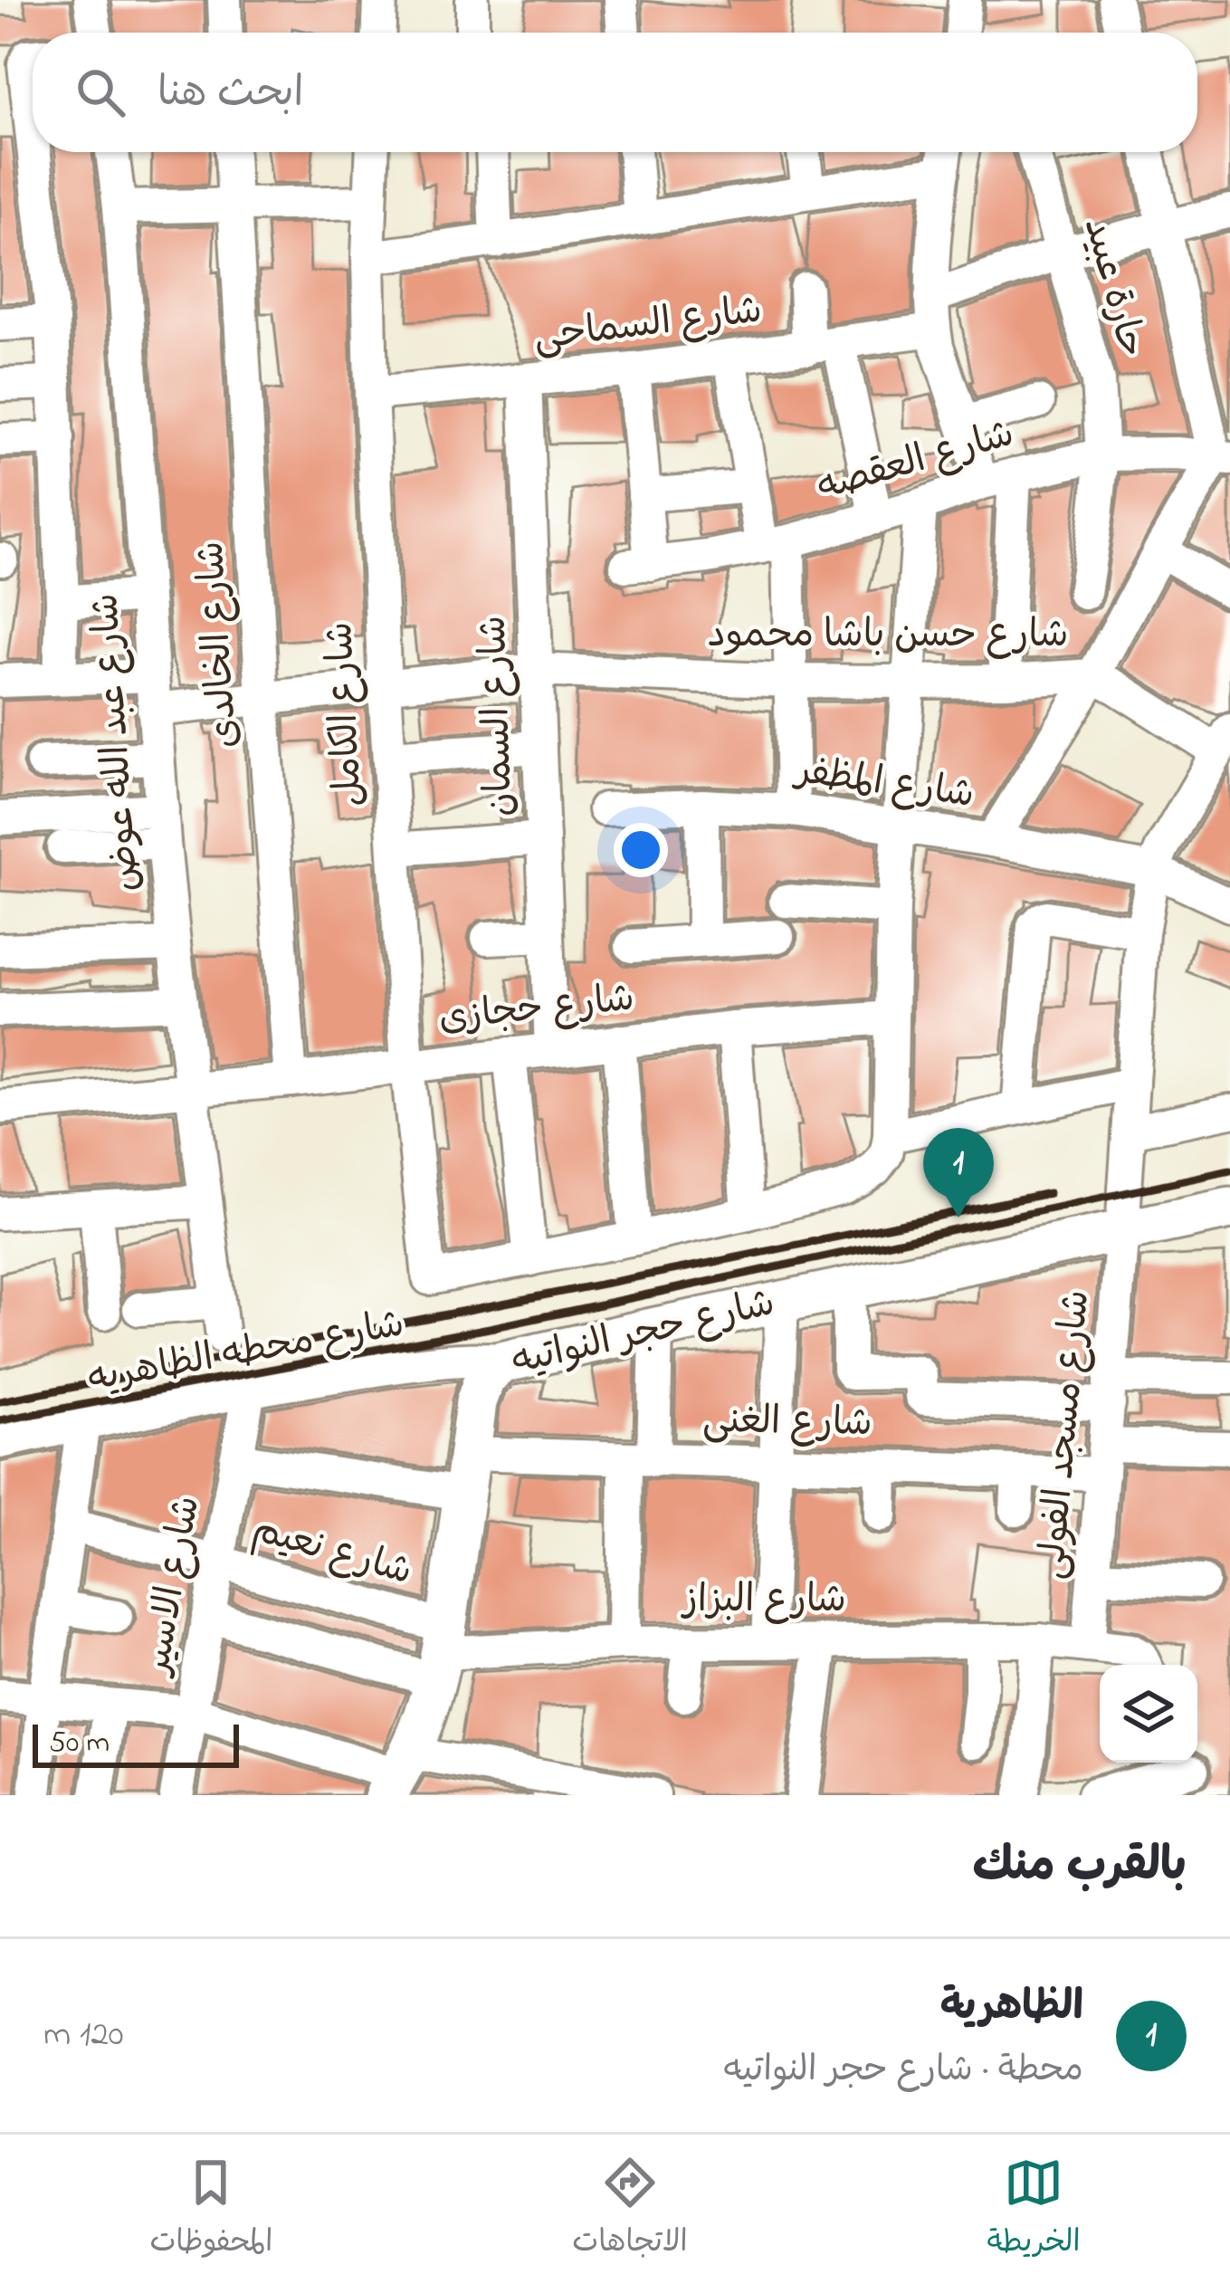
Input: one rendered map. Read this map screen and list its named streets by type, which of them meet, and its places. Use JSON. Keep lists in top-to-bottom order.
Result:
{
  "streets": {
    "street": [
      "حارة عبيد",
      "شارع السماحى",
      "شارع العقصه",
      "شارع حسن باشا محمود",
      "شارع الخالدى",
      "شارع الكامل",
      "شارع السمان",
      "شارع عبد الله عوض",
      "شارع المظفر",
      "شارع حجازى",
      "شارع حجر النواتيه",
      "شارع محطه الظاهريه",
      "شارع الغنى",
      "شارع مسجد الفولى",
      "شارع نعيم",
      "شارع الاسير",
      "شارع البزاز"
    ]
  },
  "crossings": [
    ["حارة عبيد", "شارع السماحى"],
    ["حارة عبيد", "شارع العقصه"],
    ["شارع السماحى", "شارع الكامل"],
    ["شارع السماحى", "شارع السمان"],
    ["شارع حسن باشا محمود", "شارع الخالدى"],
    ["شارع حسن باشا محمود", "شارع الكامل"],
    ["شارع حسن باشا محمود", "شارع السمان"],
    ["شارع حسن باشا محمود", "شارع عبد الله عوض"],
    ["شارع حسن باشا محمود", "شارع مسجد الفولى"],
    ["شارع الخالدى", "شارع حجازى"],
    ["شارع الكامل", "شارع حجازى"],
    ["شارع السمان", "شارع حجازى"],
    ["شارع عبد الله عوض", "شارع حجازى"],
    ["شارع المظفر", "شارع مسجد الفولى"],
    ["شارع حجر النواتيه", "شارع محطه الظاهريه"],
    ["شارع حجر النواتيه", "شارع الغنى"],
    ["شارع حجر النواتيه", "شارع مسجد الفولى"],
    ["شارع حجر النواتيه", "شارع نعيم"],
    ["شارع حجر النواتيه", "شارع البزاز"],
    ["شارع محطه الظاهريه", "شارع الاسير"],
    ["شارع الغنى", "شارع مسجد الفولى"],
    ["شارع مسجد الفولى", "شارع البزاز"],
    ["شارع نعيم", "شارع الاسير"],
    ["شارع نعيم", "شارع البزاز"]
  ],
  "scale_bar": "50 m",
  "page": {
    "search": "ابحث هنا",
    "pins": "1",
    "scale": "50 m",
    "heading": "بالقرب منك",
    "list": [
      {
        "mark": "1",
        "name": "الظاهرية",
        "note": "محطة · شارع حجر النواتيه",
        "value": "120 m"
      }
    ],
    "nav": ["الخريطة", "الاتجاهات", "المحفوظات"]
  }
}
